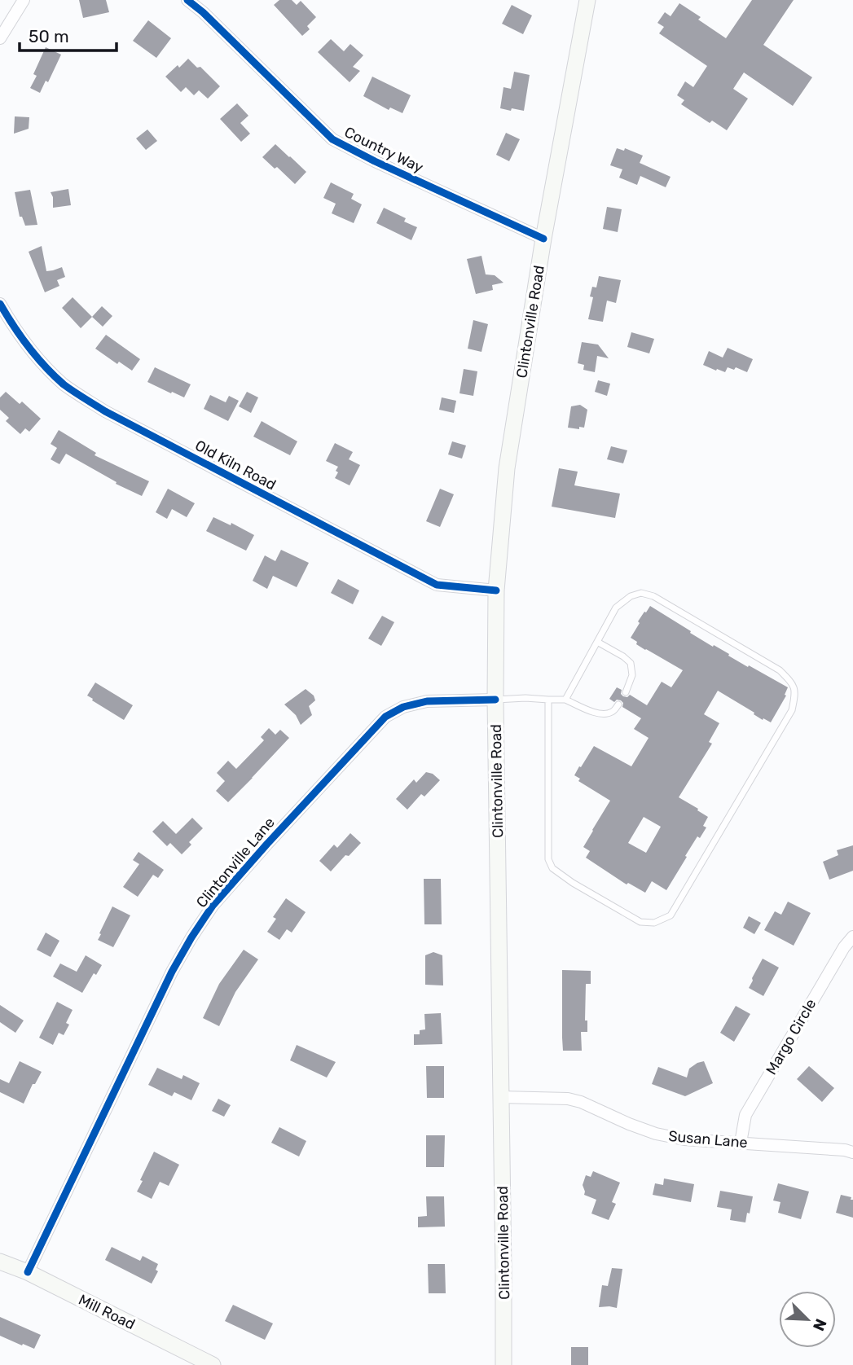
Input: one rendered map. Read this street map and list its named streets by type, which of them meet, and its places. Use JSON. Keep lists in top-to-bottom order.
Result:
{
  "streets": {
    "main road": ["Clintonville Road", "Mill Road"],
    "street": [
      "Country Way",
      "Old Kiln Road",
      "Clintonville Lane",
      "Margo Circle",
      "Susan Lane"
    ]
  },
  "crossings": [
    ["Country Way", "Clintonville Road"],
    ["Clintonville Road", "Old Kiln Road"],
    ["Clintonville Road", "Clintonville Lane"],
    ["Clintonville Road", "Susan Lane"],
    ["Clintonville Lane", "Mill Road"],
    ["Margo Circle", "Susan Lane"]
  ],
  "scale_bar": "50 m",
  "north": "bottom right"
}
